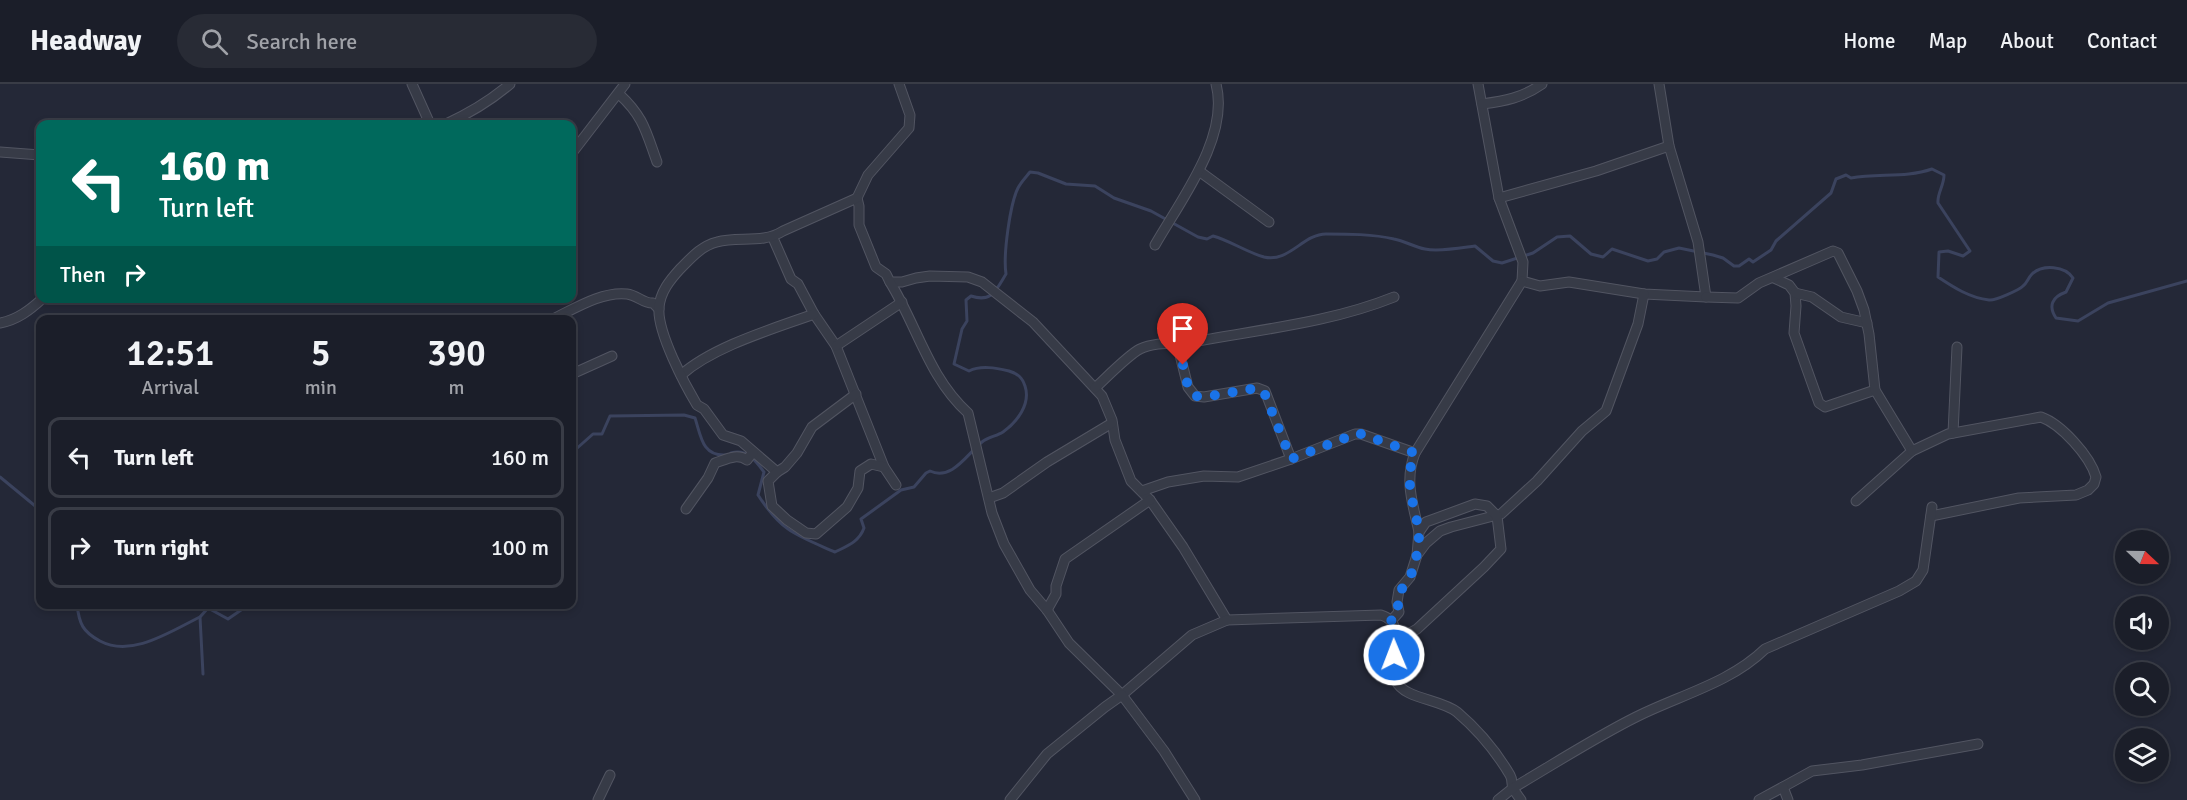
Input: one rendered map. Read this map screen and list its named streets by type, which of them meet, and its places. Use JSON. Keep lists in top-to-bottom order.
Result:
{
  "north": "right",
  "page": {
    "header": "Headway",
    "search": "Search here",
    "nav": [
      "Home",
      "Map",
      "About",
      "Contact"
    ],
    "turn": ["160 m", "Turn left"],
    "then": "Then",
    "eta": [
      "12:51",
      "Arrival",
      "5",
      "min",
      "390",
      "m"
    ],
    "list": [
      {
        "name": "Turn left",
        "value": "160 m"
      },
      {
        "name": "Turn right",
        "value": "100 m"
      }
    ]
  }
}
